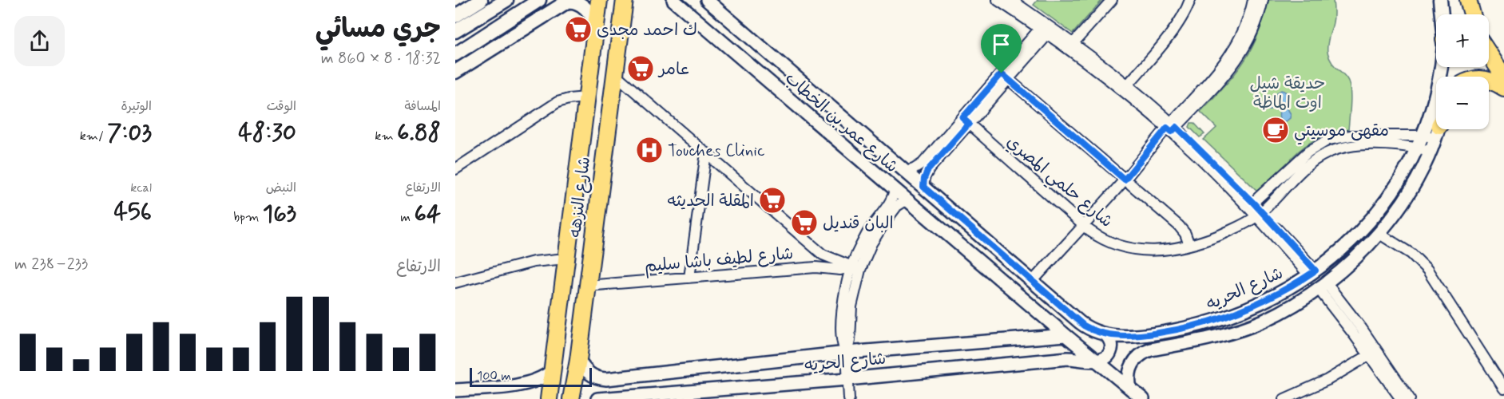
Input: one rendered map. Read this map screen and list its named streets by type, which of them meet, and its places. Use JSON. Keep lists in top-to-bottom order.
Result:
{
  "streets": {
    "main road": ["شارع النزهه"],
    "street": [
      "شارع عمر بن الخطاب",
      "شارع حلمي المصري",
      "شارع لطيف باشا سليم",
      "شارع الحريه"
    ]
  },
  "crossings": [
    ["شارع عمر بن الخطاب", "شارع الحريه"],
    ["شارع حلمي المصري", "شارع الحريه"],
    ["شارع النزهه", "شارع لطيف باشا سليم"],
    ["شارع النزهه", "شارع الحريه"]
  ],
  "parks": ["حديقة شيل اوت الماظة"],
  "places": {
    "supermarket": [
      "ك احمد مجدى",
      "عامر",
      "المقلة الحديثه",
      "البان قنديل"
    ],
    "cafe": ["مقهى موسيتي"],
    "hospital": ["Touches Clinic"]
  },
  "scale_bar": "100 m",
  "page": {
    "heading": ["جري مسائي", "18:32 · 8 × 860 m"],
    "map_buttons": ["+", "−"],
    "stats": [
      ["المسافة", "6.88 km"],
      ["الوقت", "48:30"],
      ["الوتيرة", "7:03 /km"],
      ["الارتفاع", "64 m"],
      ["النبض", "163 bpm"],
      ["kcal", "456"]
    ],
    "chart": ["الارتفاع", "233–238 m"],
    "scale": "100 m"
  }
}
